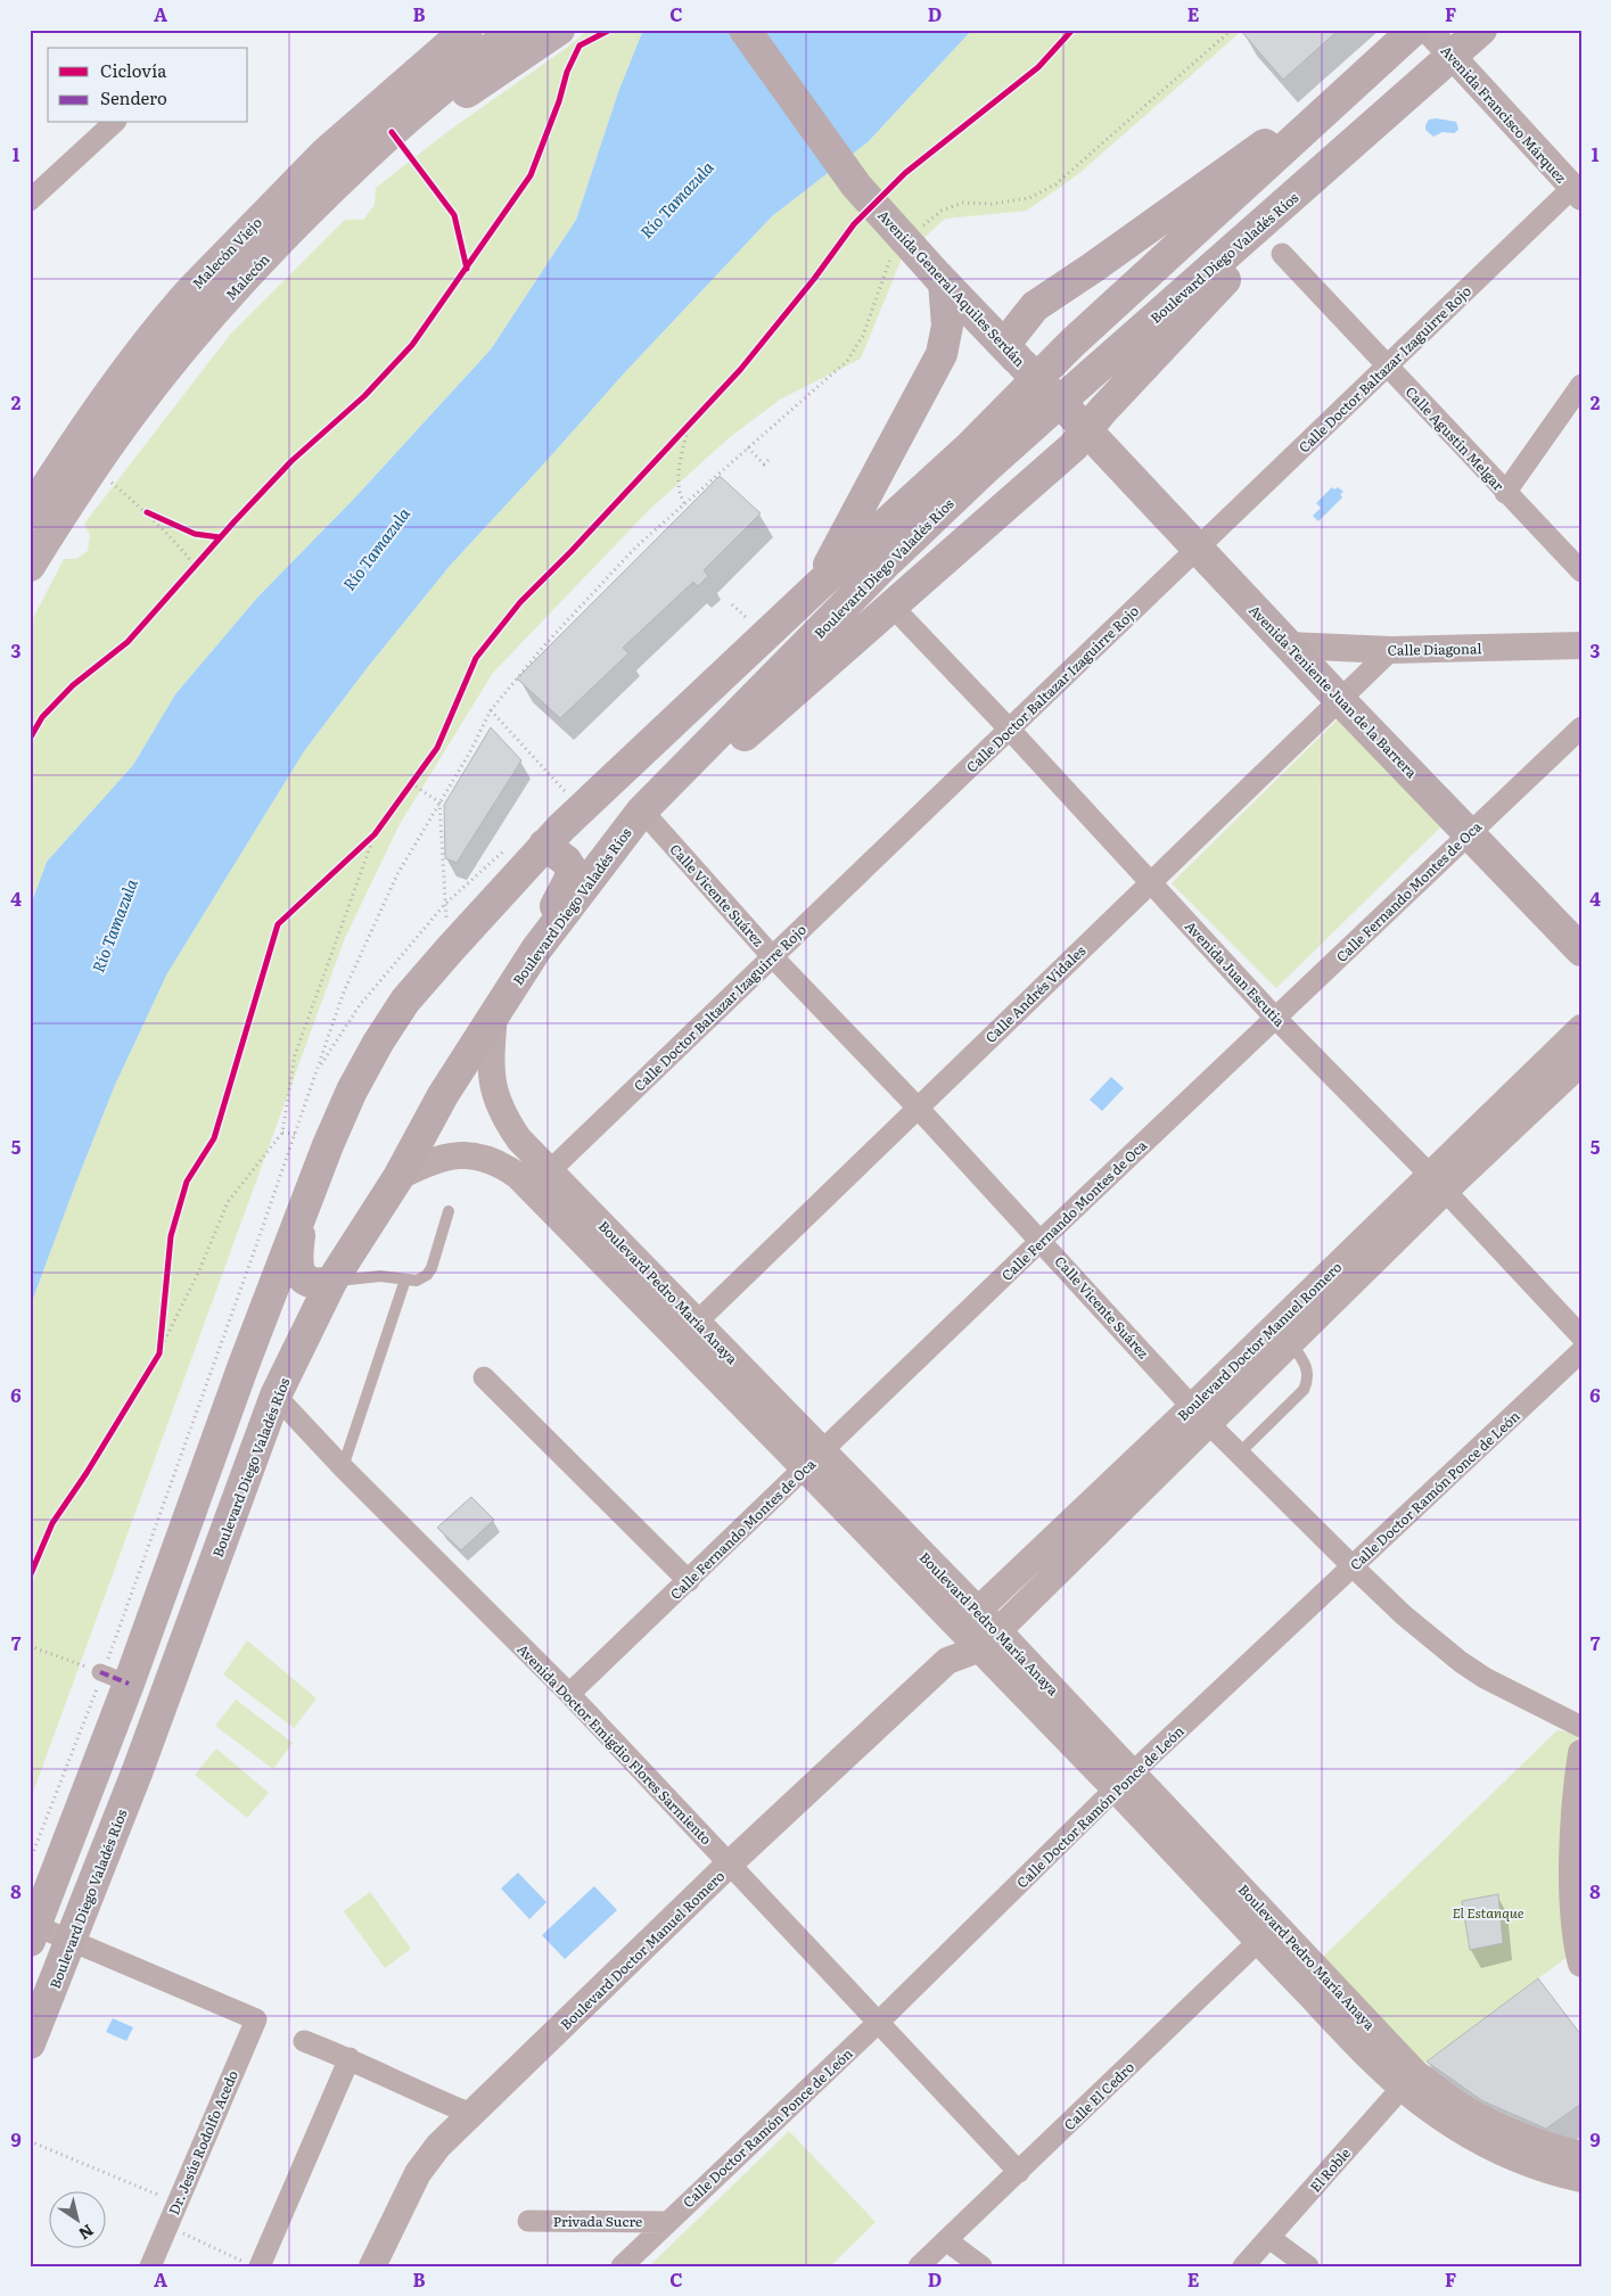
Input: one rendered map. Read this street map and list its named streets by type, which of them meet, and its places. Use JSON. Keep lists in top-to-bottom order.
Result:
{
  "streets": {
    "main road": [
      "Malecón Viejo",
      "Boulevard Diego Valadés Ríos",
      "Malecón",
      "Avenida General Aquiles Serdán",
      "Avenida Teniente Juan de la Barrera"
    ],
    "street": [
      "Avenida Francisco Márquez",
      "Calle Doctor Baltazar Izaguirre Rojo",
      "Calle Agustín Melgar",
      "Calle Diagonal",
      "Calle Fernando Montes de Oca",
      "Calle Vicente Suárez",
      "Avenida Juan Escutia",
      "Calle Andrés Vidales",
      "Boulevard Pedro María Anaya",
      "Boulevard Doctor Manuel Romero",
      "Calle Doctor Ramón Ponce de León",
      "Avenida Doctor Emigdio Flores Sarmiento",
      "Calle El Cedro",
      "Dr. Jesús Rodolfo Acedo",
      "El Roble",
      "Privada Sucre"
    ]
  },
  "crossings": [
    ["Avenida Francisco Márquez", "Boulevard Diego Valadés Ríos"],
    ["Avenida Francisco Márquez", "Calle Doctor Baltazar Izaguirre Rojo"],
    ["Boulevard Diego Valadés Ríos", "Calle Vicente Suárez"],
    ["Boulevard Diego Valadés Ríos", "Boulevard Pedro María Anaya"],
    ["Boulevard Diego Valadés Ríos", "Avenida Doctor Emigdio Flores Sarmiento"],
    ["Boulevard Diego Valadés Ríos", "Dr. Jesús Rodolfo Acedo"],
    ["Avenida General Aquiles Serdán", "Avenida Teniente Juan de la Barrera"],
    ["Calle Doctor Baltazar Izaguirre Rojo", "Calle Agustín Melgar"],
    ["Calle Doctor Baltazar Izaguirre Rojo", "Avenida Teniente Juan de la Barrera"],
    ["Calle Doctor Baltazar Izaguirre Rojo", "Calle Vicente Suárez"],
    ["Calle Doctor Baltazar Izaguirre Rojo", "Avenida Juan Escutia"],
    ["Calle Doctor Baltazar Izaguirre Rojo", "Boulevard Pedro María Anaya"],
    ["Calle Diagonal", "Avenida Teniente Juan de la Barrera"],
    ["Calle Diagonal", "Calle Andrés Vidales"],
    ["Avenida Teniente Juan de la Barrera", "Calle Fernando Montes de Oca"],
    ["Avenida Teniente Juan de la Barrera", "Calle Andrés Vidales"],
    ["Calle Fernando Montes de Oca", "Calle Vicente Suárez"],
    ["Calle Fernando Montes de Oca", "Avenida Juan Escutia"],
    ["Calle Fernando Montes de Oca", "Boulevard Pedro María Anaya"],
    ["Calle Fernando Montes de Oca", "Avenida Doctor Emigdio Flores Sarmiento"],
    ["Calle Vicente Suárez", "Calle Andrés Vidales"],
    ["Calle Vicente Suárez", "Boulevard Doctor Manuel Romero"],
    ["Calle Vicente Suárez", "Calle Doctor Ramón Ponce de León"],
    ["Avenida Juan Escutia", "Calle Andrés Vidales"],
    ["Avenida Juan Escutia", "Boulevard Doctor Manuel Romero"],
    ["Calle Andrés Vidales", "Boulevard Pedro María Anaya"],
    ["Boulevard Pedro María Anaya", "Boulevard Doctor Manuel Romero"],
    ["Boulevard Pedro María Anaya", "Calle Doctor Ramón Ponce de León"],
    ["Boulevard Pedro María Anaya", "Calle El Cedro"],
    ["Boulevard Pedro María Anaya", "El Roble"],
    ["Boulevard Doctor Manuel Romero", "Avenida Doctor Emigdio Flores Sarmiento"],
    ["Calle Doctor Ramón Ponce de León", "Avenida Doctor Emigdio Flores Sarmiento"],
    ["Calle Doctor Ramón Ponce de León", "Privada Sucre"],
    ["Avenida Doctor Emigdio Flores Sarmiento", "Calle El Cedro"]
  ],
  "water": ["Río Tamazula"],
  "parks": ["El Estanque"],
  "legend": ["Ciclovía", "Sendero"],
  "north": "bottom right",
  "grid": {
    "columns": [
      "A",
      "B",
      "C",
      "D",
      "E",
      "F"
    ],
    "rows": [
      "1",
      "2",
      "3",
      "4",
      "5",
      "6",
      "7",
      "8",
      "9"
    ]
  }
}
